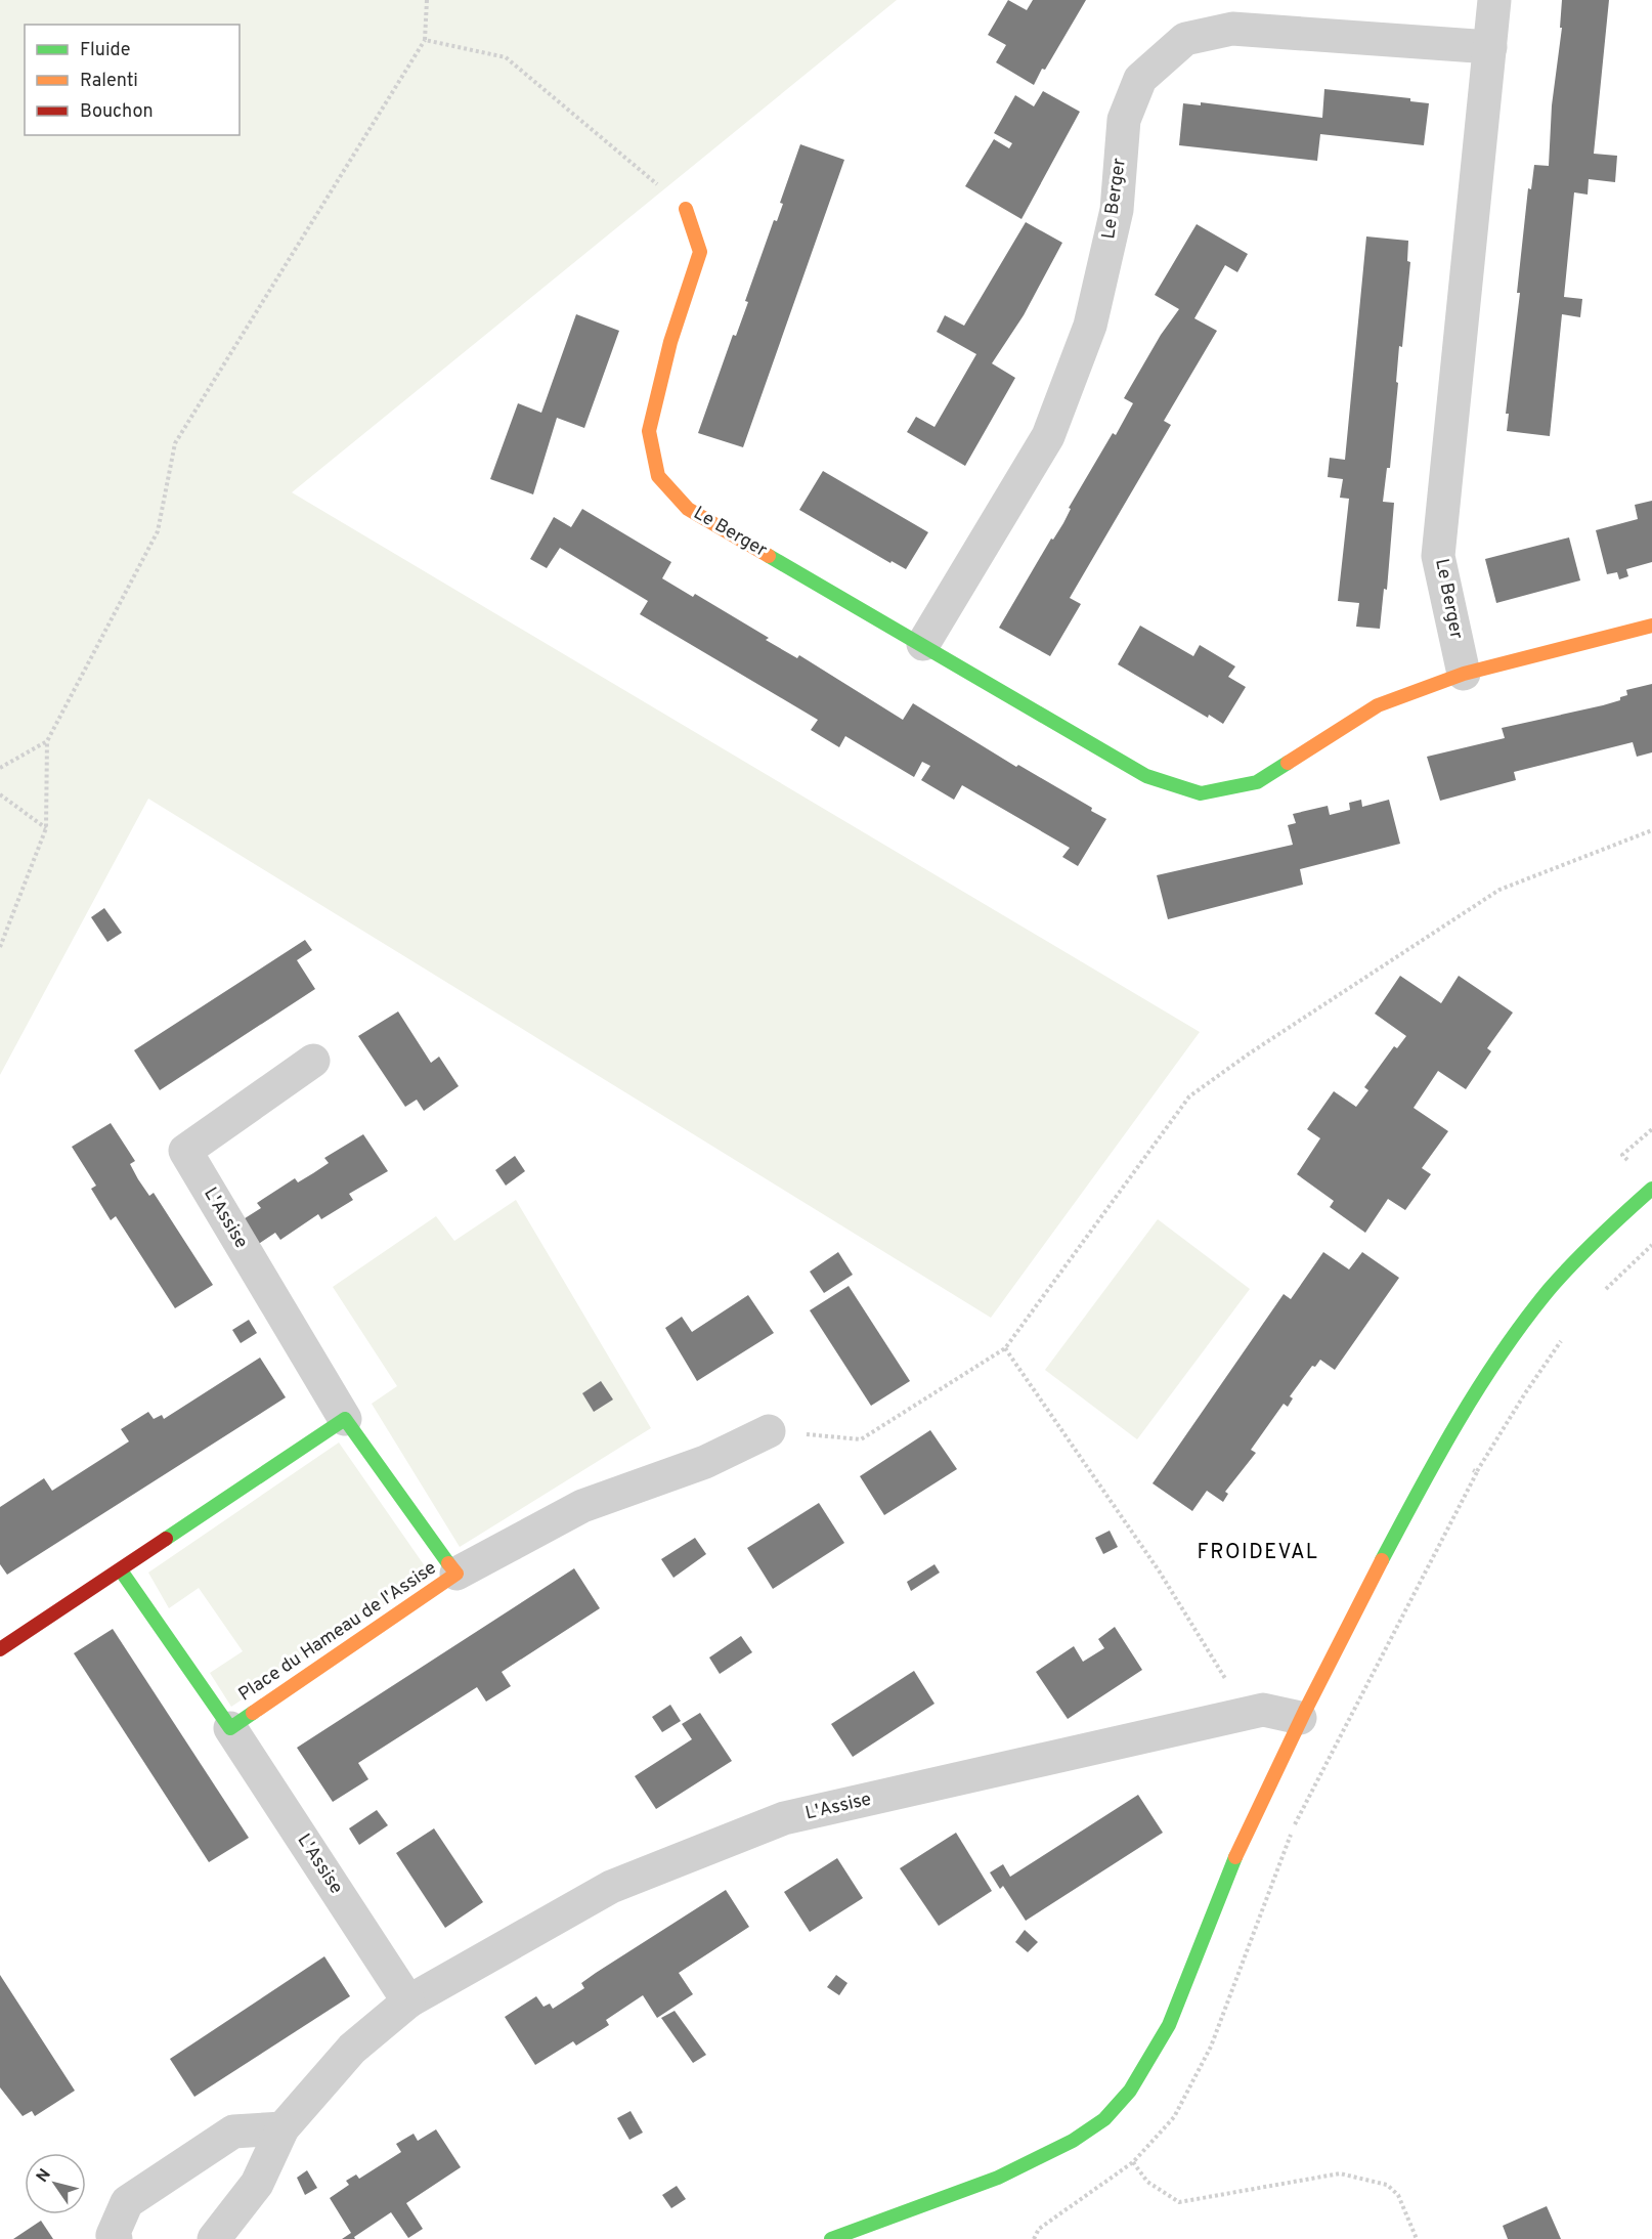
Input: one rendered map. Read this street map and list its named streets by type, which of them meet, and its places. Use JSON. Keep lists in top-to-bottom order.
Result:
{
  "streets": {
    "street": ["Le Berger", "L'Assise", "Place du Hameau de l'Assise"]
  },
  "crossings": [
    ["L'Assise", "Place du Hameau de l'Assise"]
  ],
  "districts": ["FROIDEVAL"],
  "legend": ["Fluide", "Ralenti", "Bouchon"],
  "north": "top left"
}
